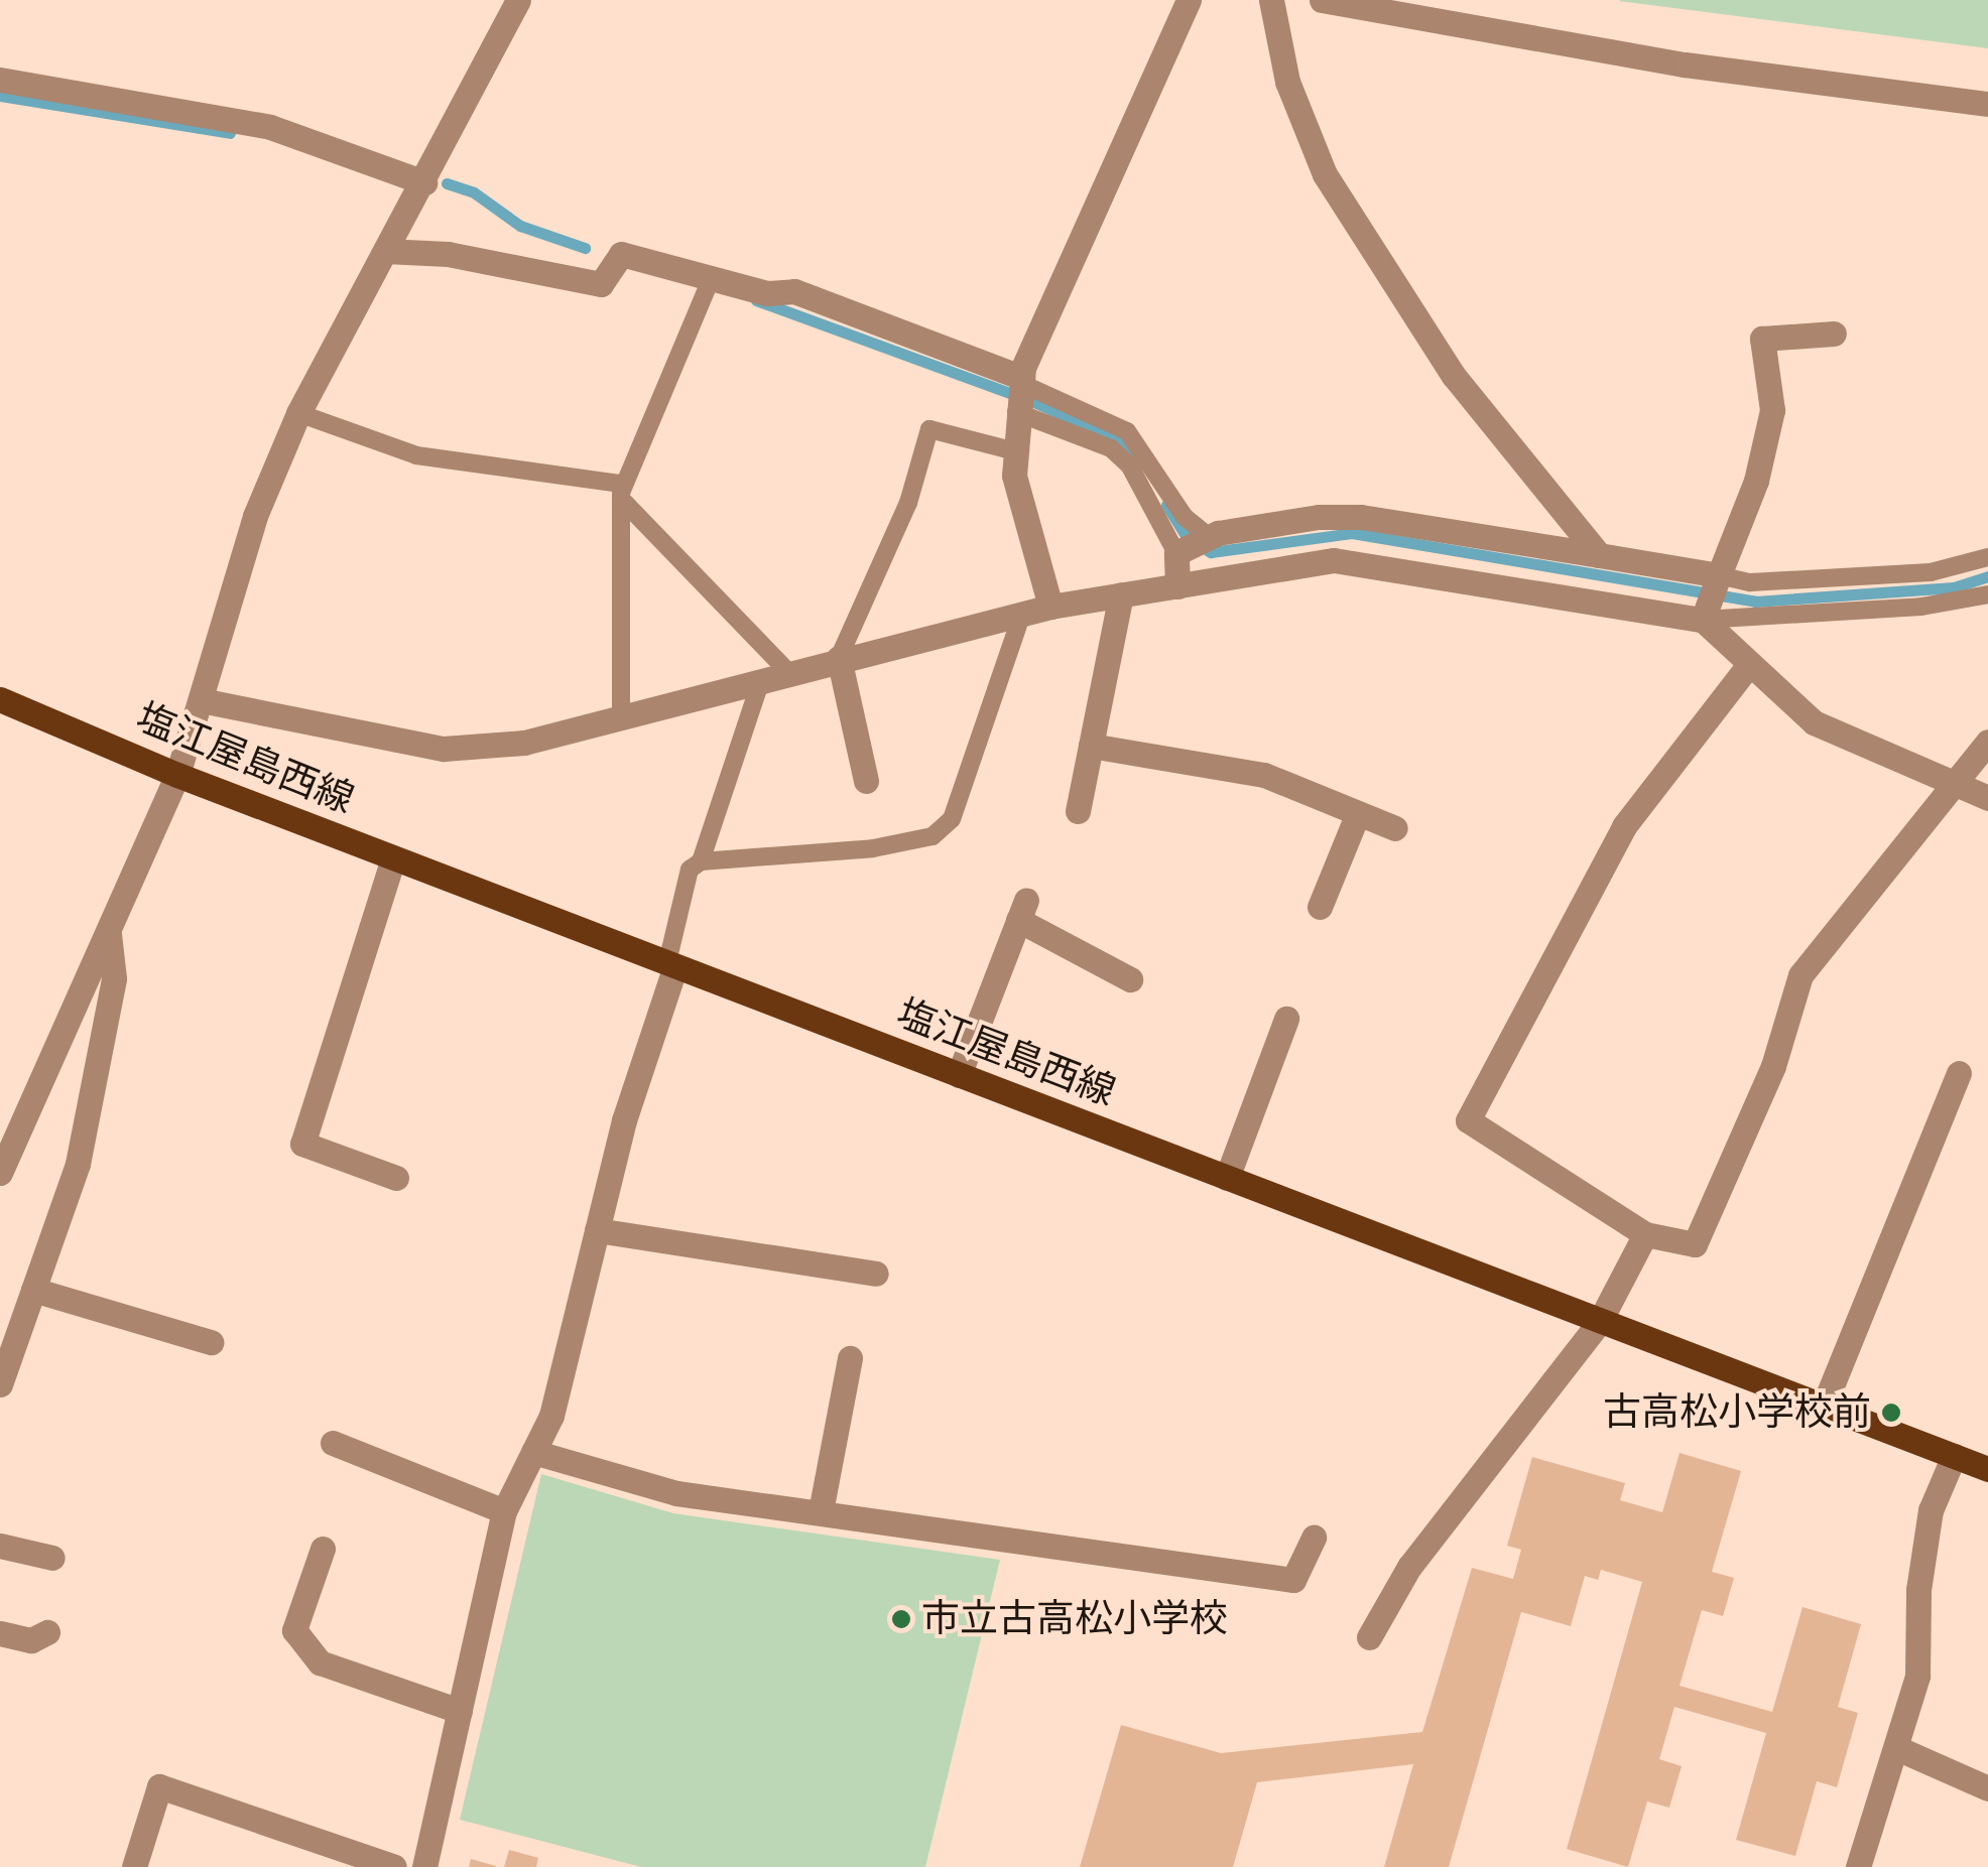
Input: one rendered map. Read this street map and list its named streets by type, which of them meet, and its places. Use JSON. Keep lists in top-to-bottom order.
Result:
{
  "streets": {
    "main road": ["塩江屋島西線"]
  },
  "places": ["古高松小学校前", "市立古高松小学校"]
}
